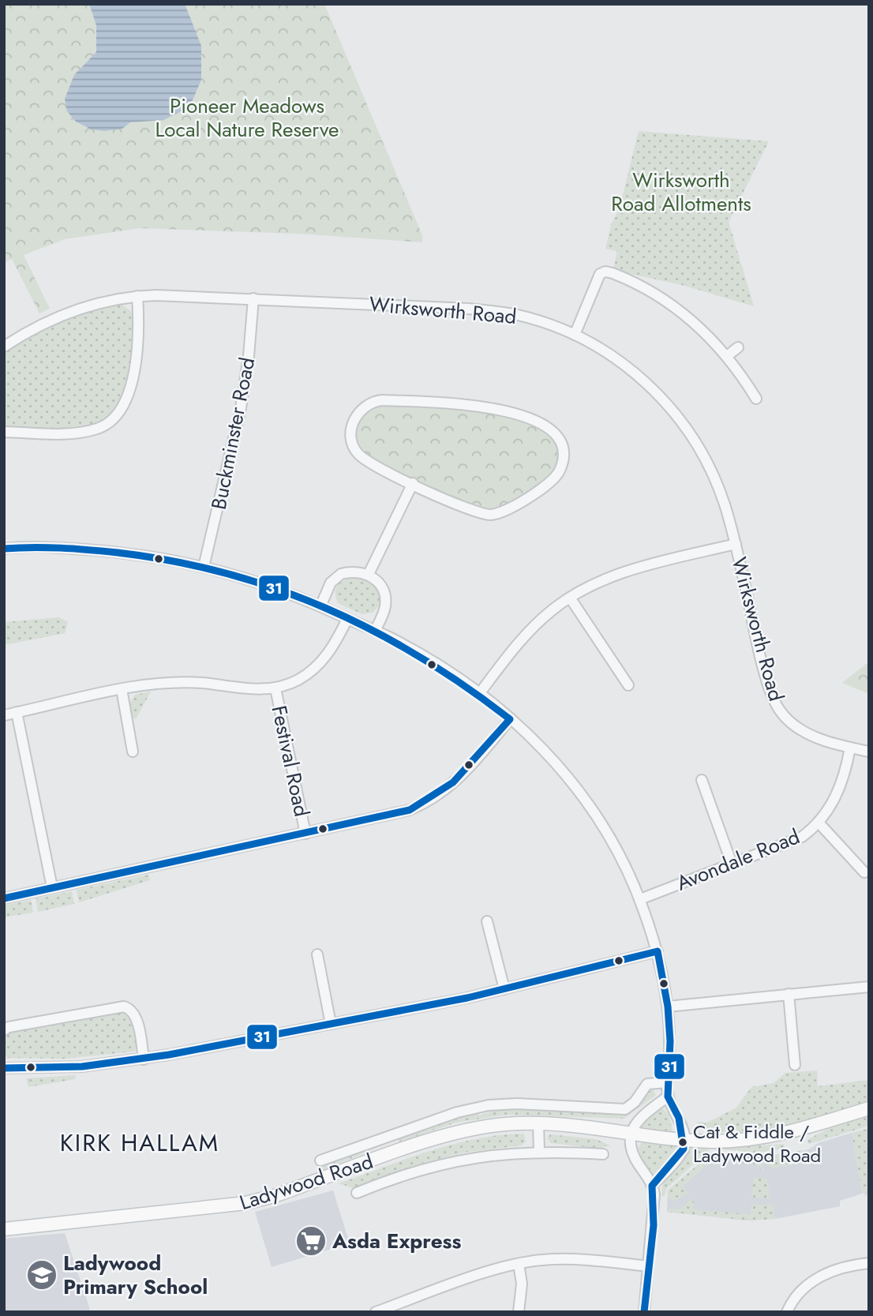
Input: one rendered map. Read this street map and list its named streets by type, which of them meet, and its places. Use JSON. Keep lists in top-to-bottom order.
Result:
{
  "streets": {
    "main road": ["Ladywood Road"],
    "street": [
      "Wirksworth Road",
      "Buckminster Road",
      "Festival Road",
      "Avondale Road"
    ]
  },
  "crossings": [
    ["Wirksworth Road", "Buckminster Road"],
    ["Wirksworth Road", "Avondale Road"]
  ],
  "districts": ["KIRK HALLAM"],
  "parks": ["Pioneer Meadows Local Nature Reserve", "Wirksworth Road Allotments"],
  "places": {
    "other": ["Cat & Fiddle / Ladywood Road"],
    "supermarket": ["Asda Express"],
    "school or university": ["Ladywood Primary School"]
  },
  "lines": ["transit line 31"]
}
